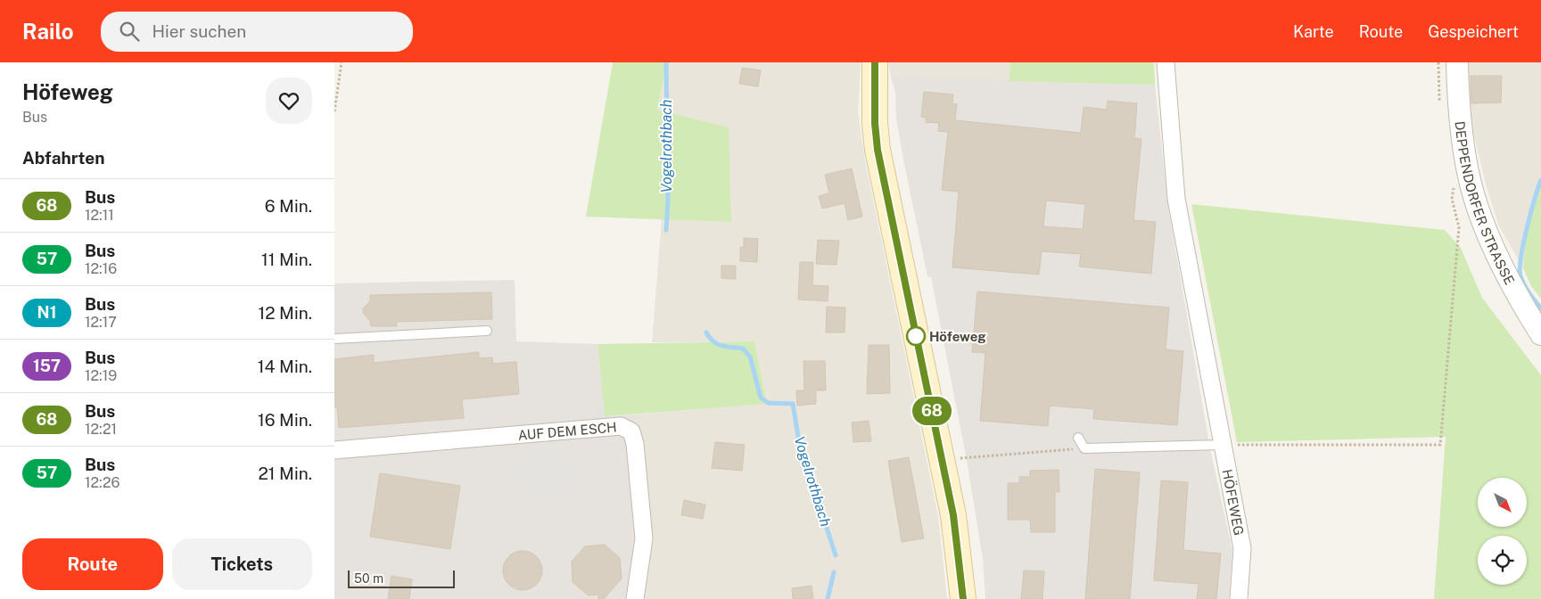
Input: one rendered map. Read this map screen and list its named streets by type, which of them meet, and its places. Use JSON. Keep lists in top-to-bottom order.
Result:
{
  "streets": {
    "street": ["DEPPENDORFER STRASSE", "AUF DEM ESCH", "HÖFEWEG"]
  },
  "water": ["Vogelrothbach"],
  "places": ["Höfeweg"],
  "lines": ["bus line 68"],
  "scale_bar": "50 m",
  "north": "bottom right",
  "page": {
    "header": "Railo",
    "search": "Hier suchen",
    "nav": ["Karte", "Route", "Gespeichert"],
    "heading": [
      ["Höfeweg", "Bus"],
      "Abfahrten"
    ],
    "on_map": "68",
    "list": [
      {
        "mark": "68",
        "name": "Bus",
        "note": "12:11",
        "value": "6 Min."
      },
      {
        "mark": "57",
        "name": "Bus",
        "note": "12:16",
        "value": "11 Min."
      },
      {
        "mark": "N1",
        "name": "Bus",
        "note": "12:17",
        "value": "12 Min."
      },
      {
        "mark": "157",
        "name": "Bus",
        "note": "12:19",
        "value": "14 Min."
      },
      {
        "mark": "68",
        "name": "Bus",
        "note": "12:21",
        "value": "16 Min."
      },
      {
        "mark": "57",
        "name": "Bus",
        "note": "12:26",
        "value": "21 Min."
      }
    ],
    "buttons": ["Route", "Tickets"],
    "scale": "50 m"
  }
}
